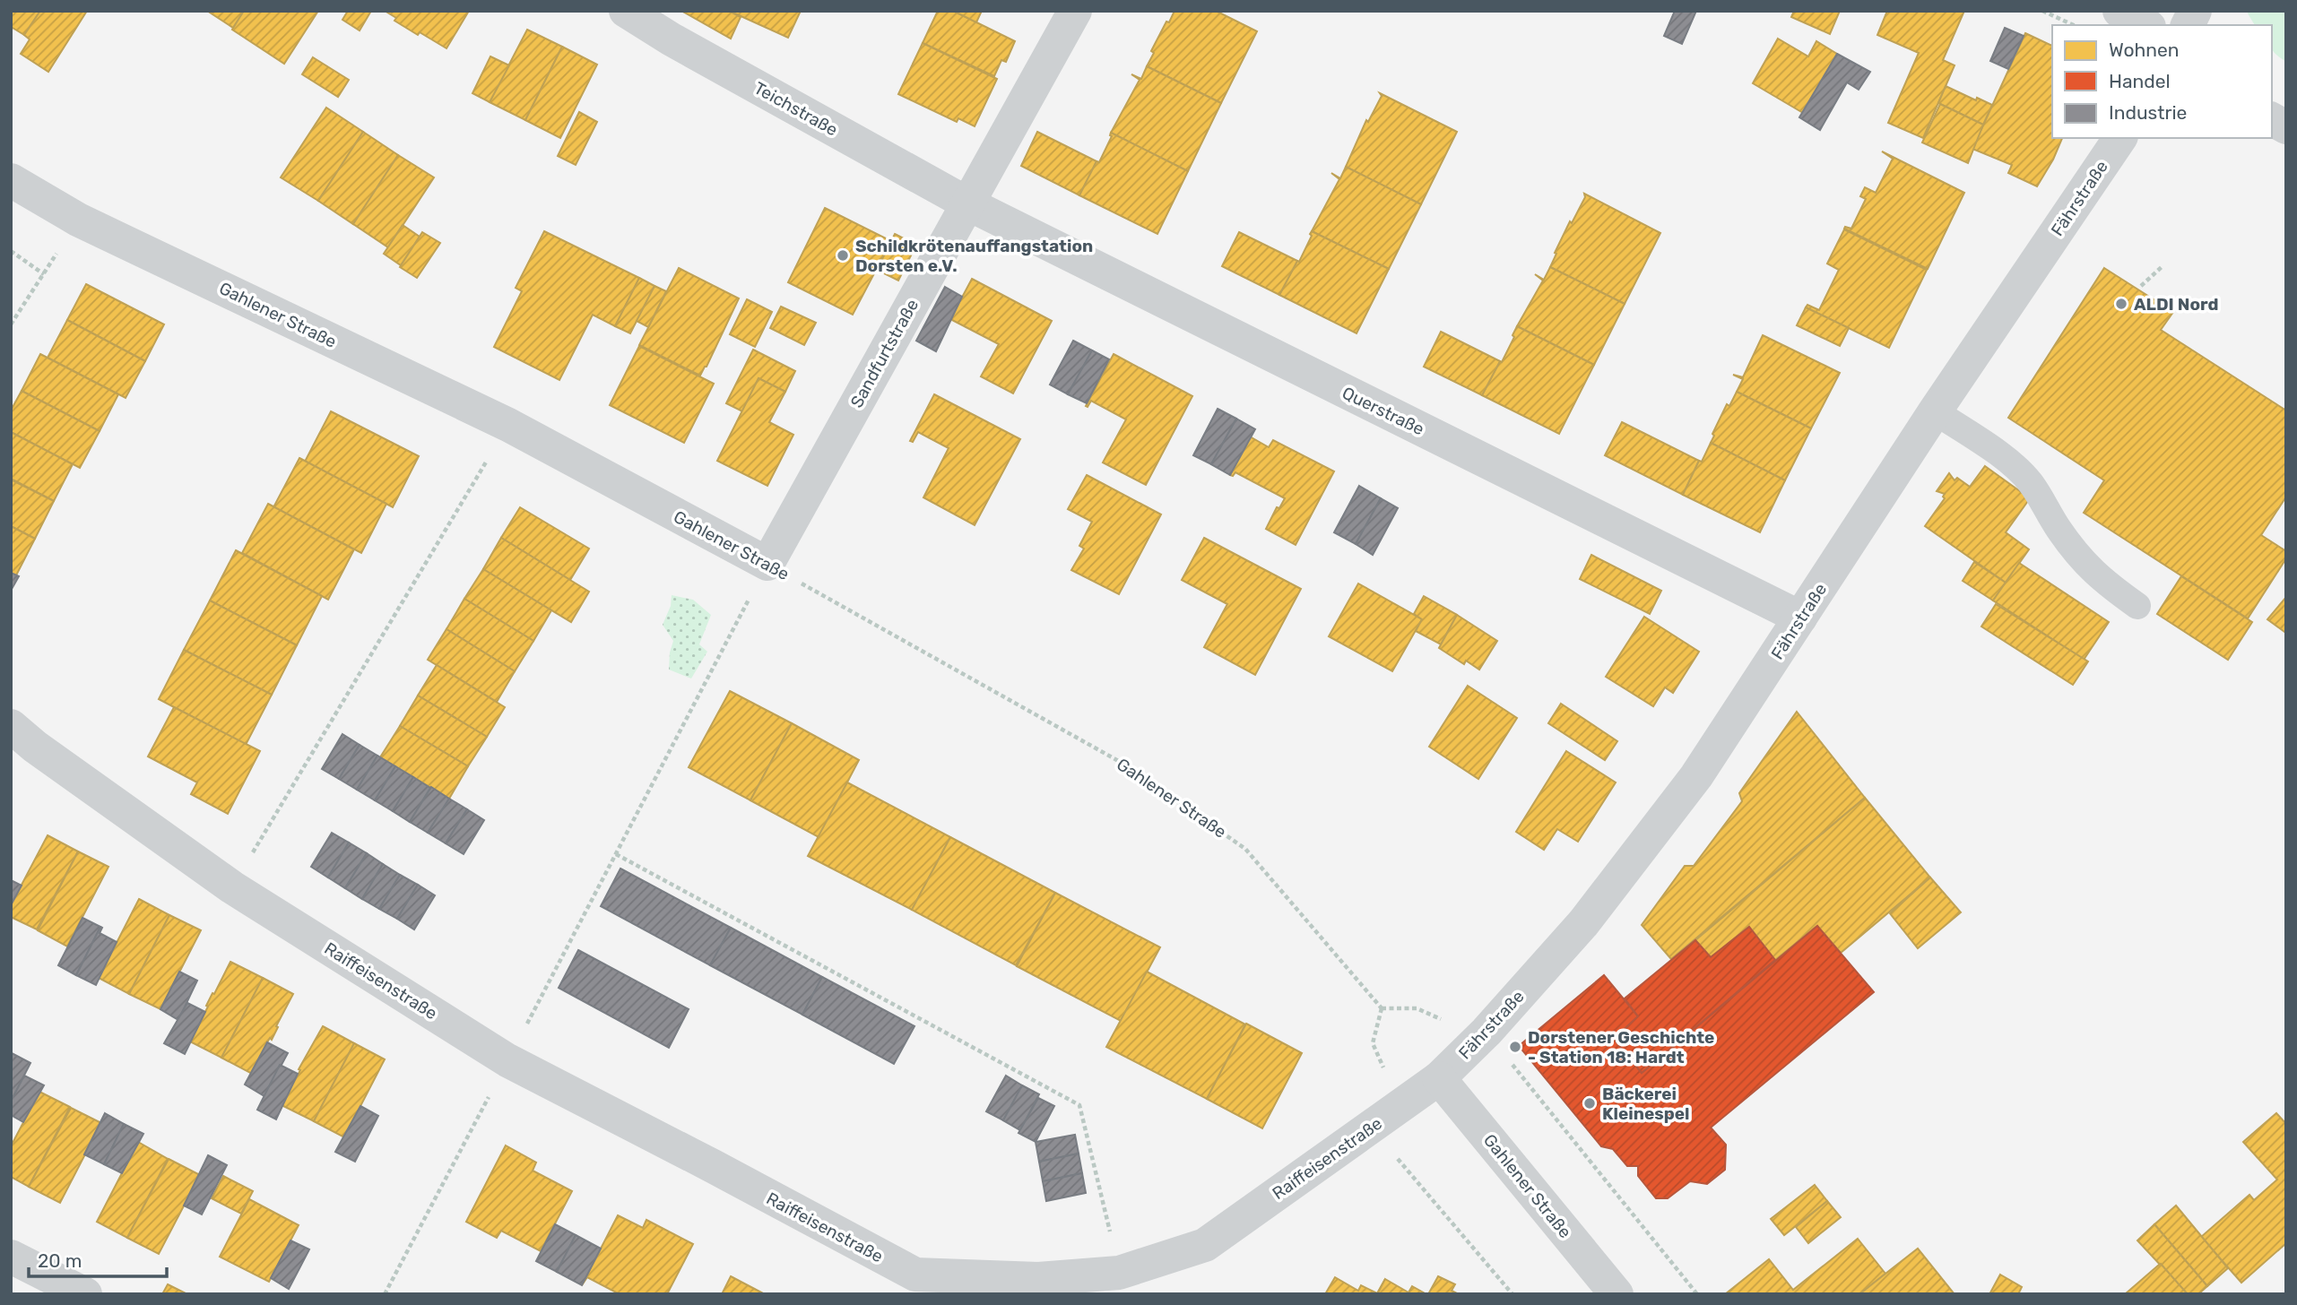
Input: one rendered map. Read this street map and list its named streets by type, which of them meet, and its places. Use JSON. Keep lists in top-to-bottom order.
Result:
{
  "streets": {
    "street": [
      "Teichstraße",
      "Fährstraße",
      "Gahlener Straße",
      "Sandfurtstraße",
      "Querstraße",
      "Raiffeisenstraße"
    ]
  },
  "crossings": [
    ["Teichstraße", "Sandfurtstraße"],
    ["Teichstraße", "Querstraße"],
    ["Fährstraße", "Gahlener Straße"],
    ["Fährstraße", "Querstraße"],
    ["Fährstraße", "Raiffeisenstraße"],
    ["Gahlener Straße", "Sandfurtstraße"],
    ["Gahlener Straße", "Raiffeisenstraße"],
    ["Sandfurtstraße", "Querstraße"]
  ],
  "places": [
    "Schildkrötenauffangstation Dorsten e.V.",
    "ALDI Nord",
    "Dorstener Geschichte - Station 18: Hardt",
    "Bäckerei Kleinespel"
  ],
  "legend": ["Wohnen", "Handel", "Industrie"],
  "scale_bar": "20 m"
}
